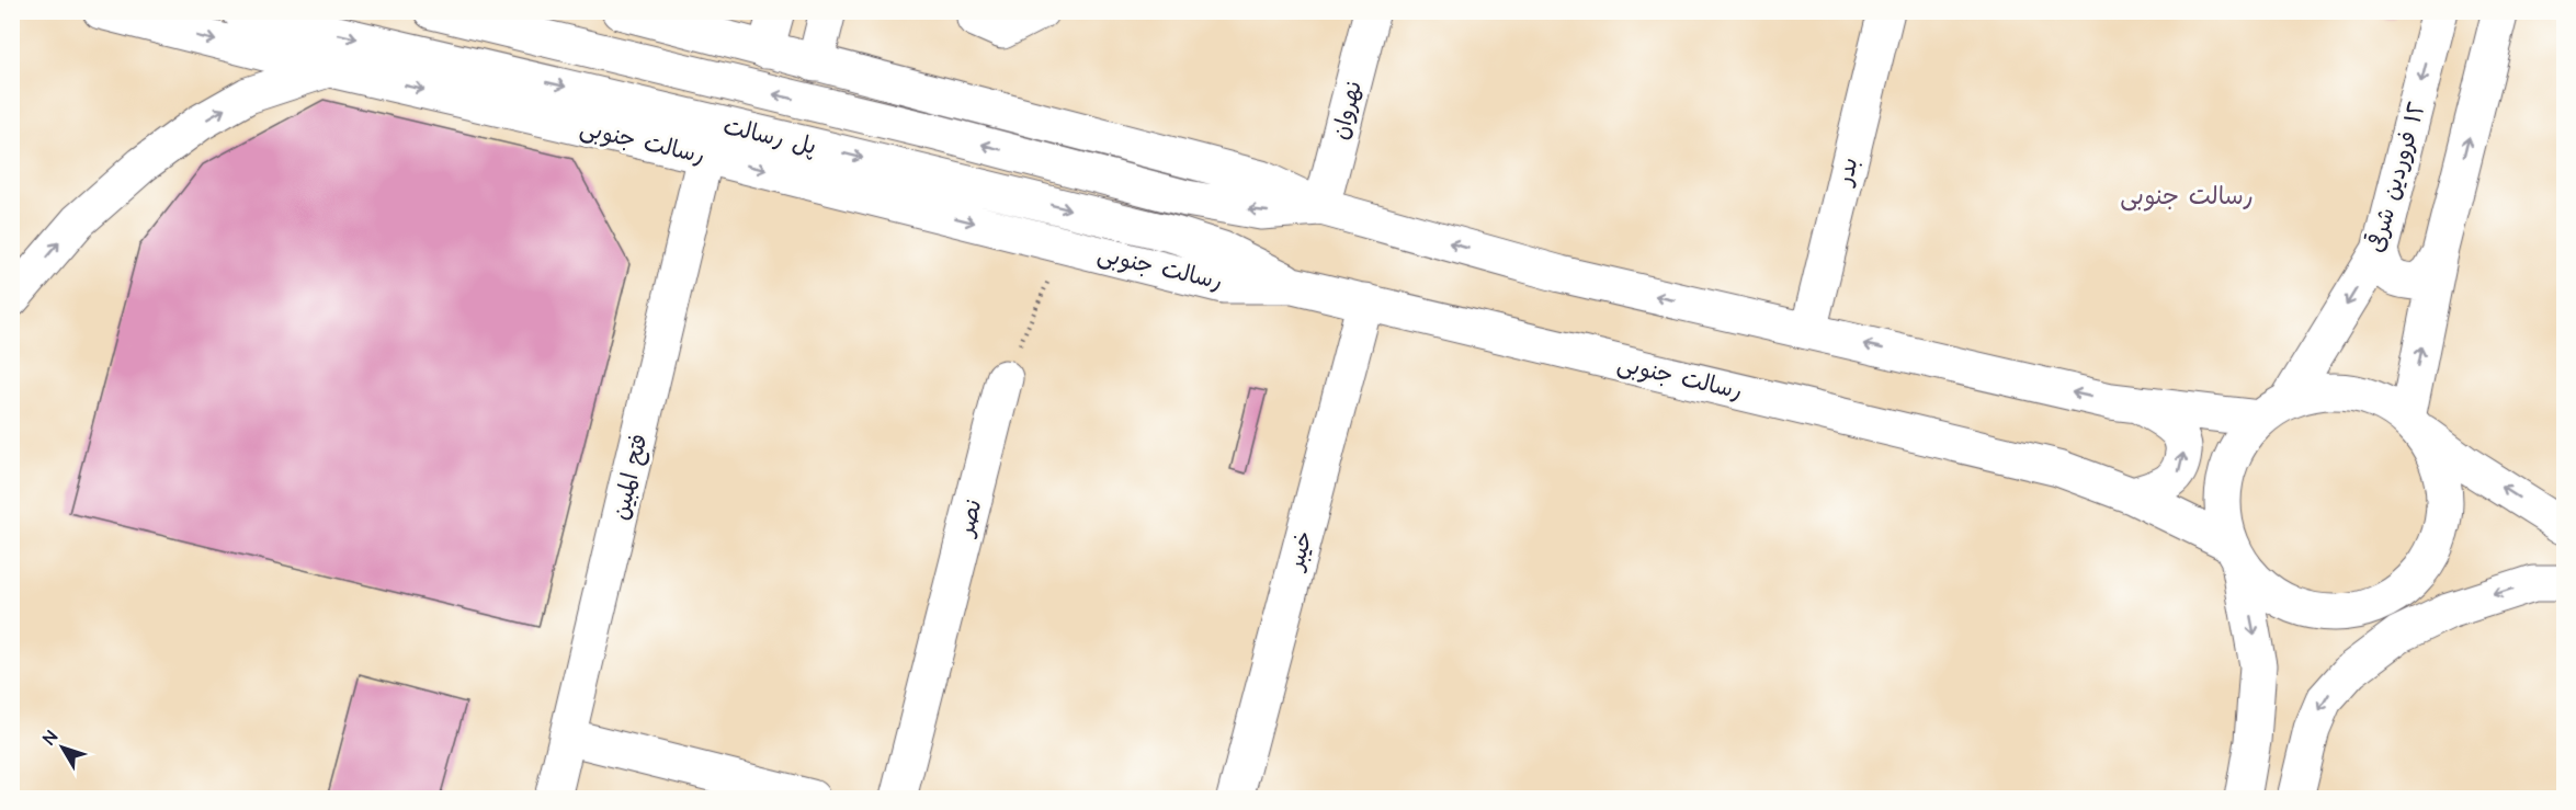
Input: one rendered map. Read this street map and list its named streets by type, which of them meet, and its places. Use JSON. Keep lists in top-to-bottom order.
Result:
{
  "streets": {
    "main road": [
      "نهروان",
      "پل رسالت",
      "رسالت جنوبی",
      "بدر",
      "١٢ فروردین شرقی",
      "فتح المبین",
      "نصر",
      "خیبر"
    ]
  },
  "crossings": [
    ["نهروان", "پل رسالت"],
    ["پل رسالت", "رسالت جنوبی"],
    ["رسالت جنوبی", "١٢ فروردین شرقی"],
    ["رسالت جنوبی", "فتح المبین"],
    ["رسالت جنوبی", "خیبر"]
  ],
  "districts": ["رسالت جنوبی"],
  "north": "top left"
}
